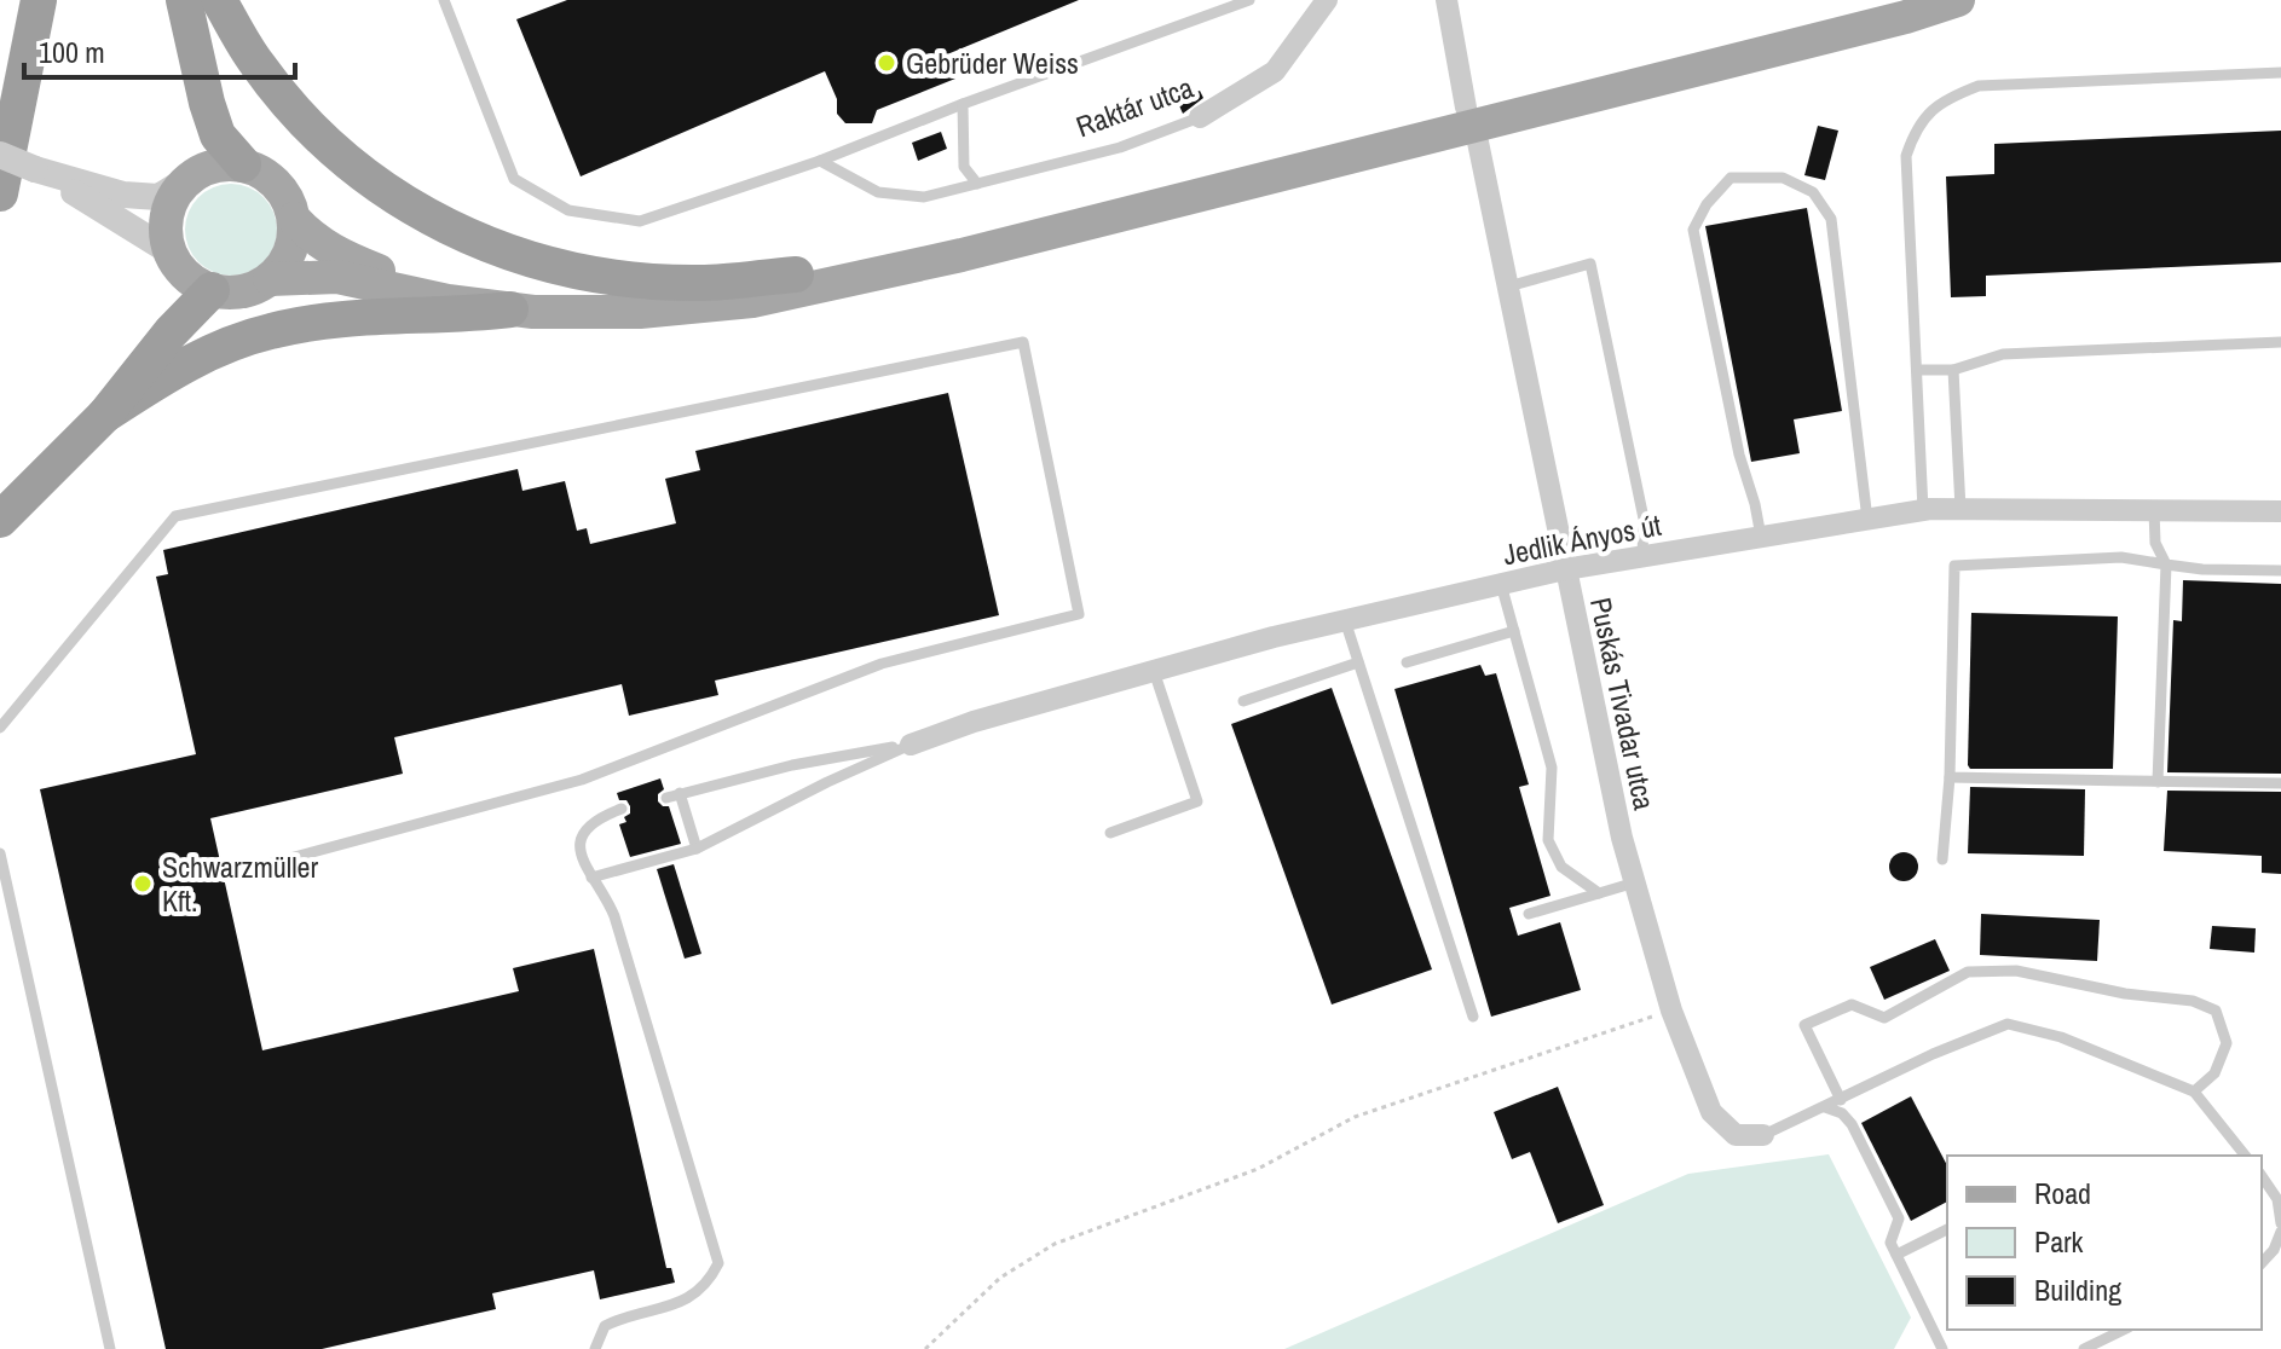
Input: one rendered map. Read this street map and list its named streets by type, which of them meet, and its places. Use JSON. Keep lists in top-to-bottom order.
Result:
{
  "streets": {
    "street": ["Raktár utca", "Jedlik Ányos út", "Puskás Tivadar utca"]
  },
  "crossings": [
    ["Jedlik Ányos út", "Puskás Tivadar utca"]
  ],
  "places": ["Gebrüder Weiss", "Schwarzmüller Kft."],
  "legend": ["Road", "Park", "Building"],
  "scale_bar": "100 m"
}
